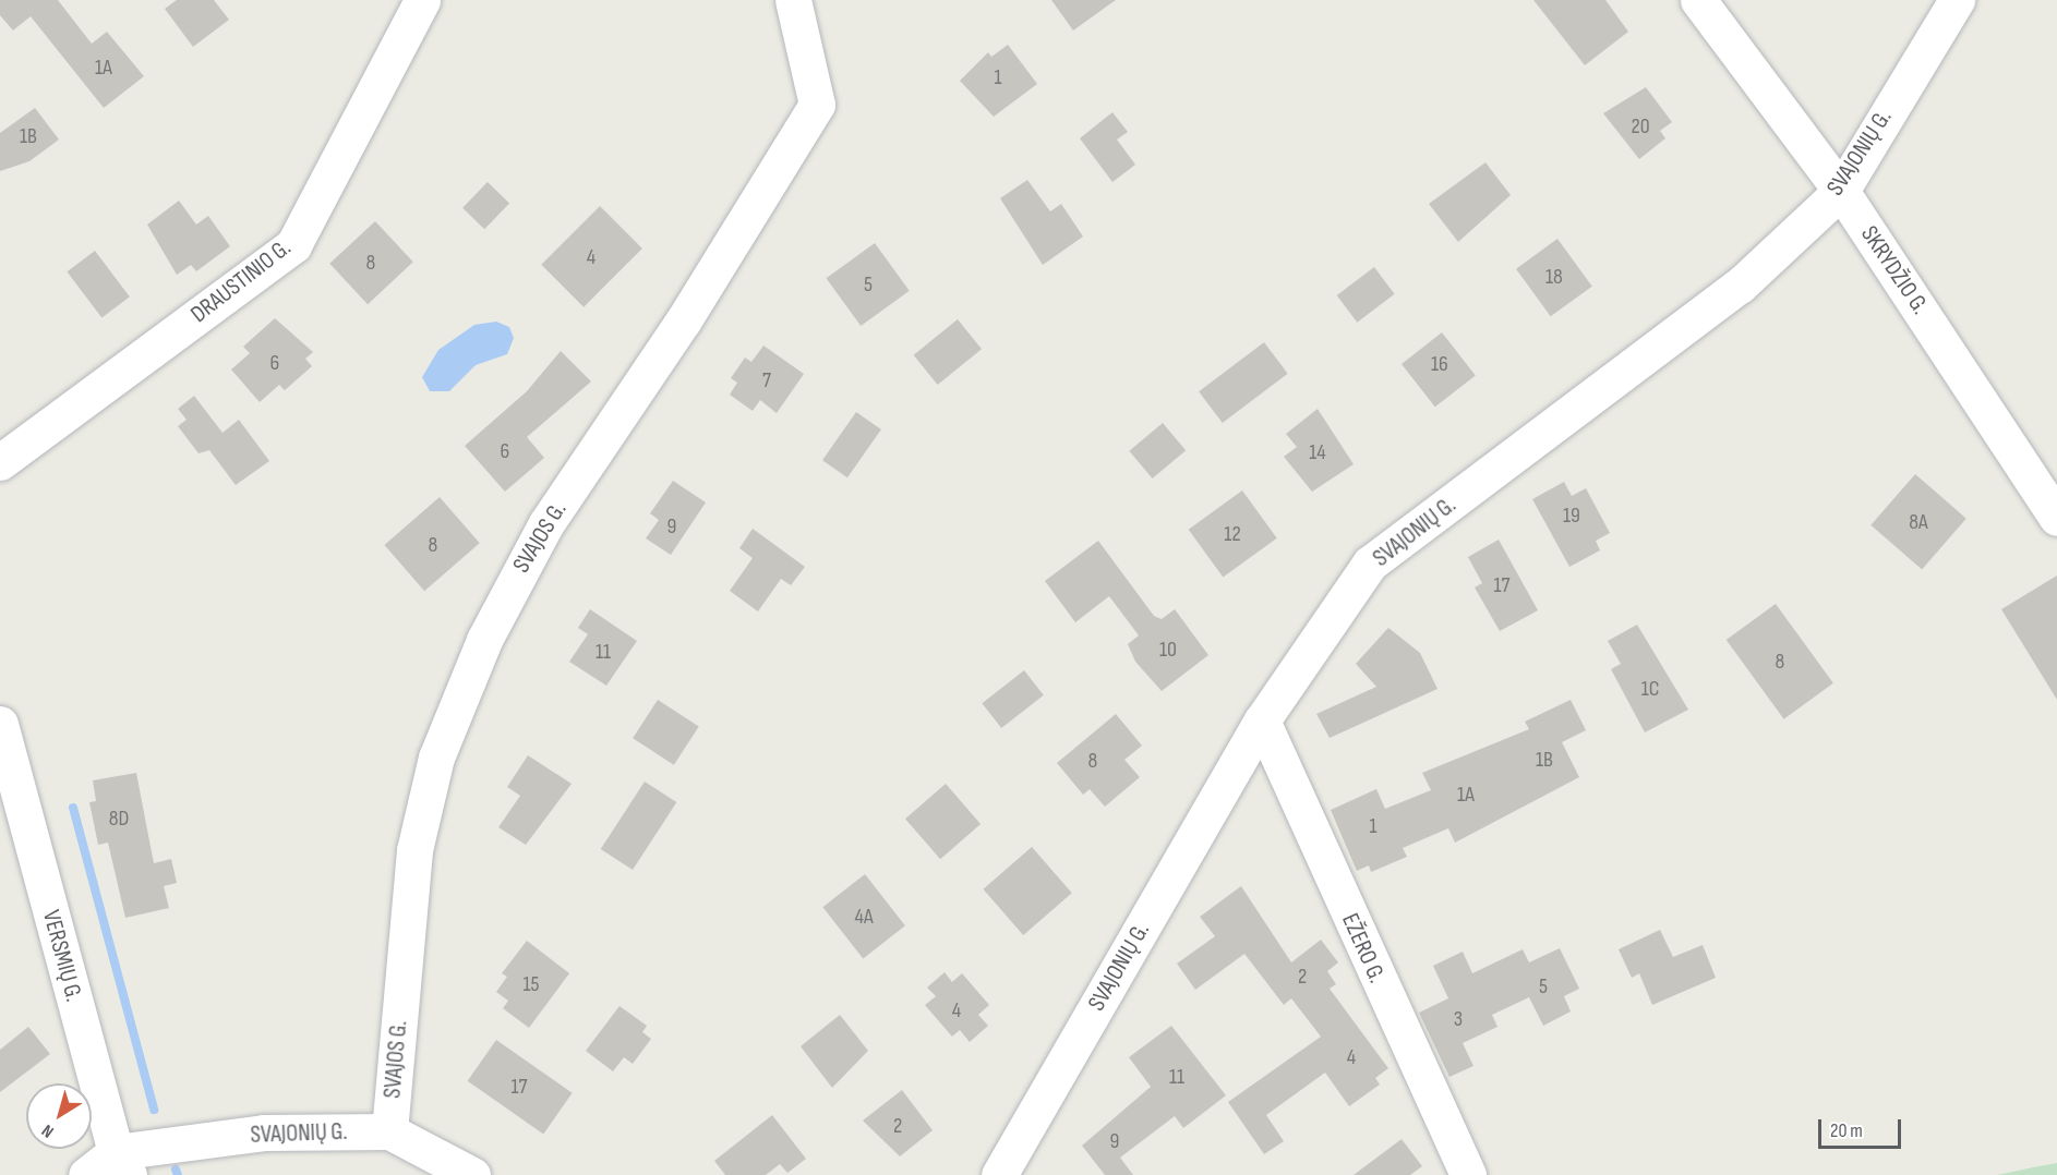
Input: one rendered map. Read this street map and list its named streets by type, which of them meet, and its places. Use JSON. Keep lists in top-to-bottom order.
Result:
{
  "streets": {
    "street": [
      "SVAJONIŲ G.",
      "SKRYDŽIO G.",
      "DRAUSTINIO G.",
      "SVAJOS G.",
      "EŽERO G.",
      "VERSMIŲ G."
    ]
  },
  "crossings": [
    ["SVAJONIŲ G.", "SKRYDŽIO G."],
    ["SVAJONIŲ G.", "SVAJOS G."],
    ["SVAJONIŲ G.", "EŽERO G."],
    ["SVAJONIŲ G.", "VERSMIŲ G."]
  ],
  "house_numbers": [
    "1A",
    "1",
    "20",
    "1B",
    "4",
    "8",
    "18",
    "5",
    "6",
    "16",
    "7",
    "6",
    "14",
    "19",
    "8A",
    "9",
    "12",
    "8",
    "17",
    "10",
    "11",
    "8",
    "1C",
    "1B",
    "8",
    "1A",
    "8D",
    "1",
    "4A",
    "2",
    "15",
    "5",
    "4",
    "3",
    "4",
    "11",
    "17",
    "2",
    "9"
  ],
  "scale_bar": "20 m",
  "north": "bottom left"
}
